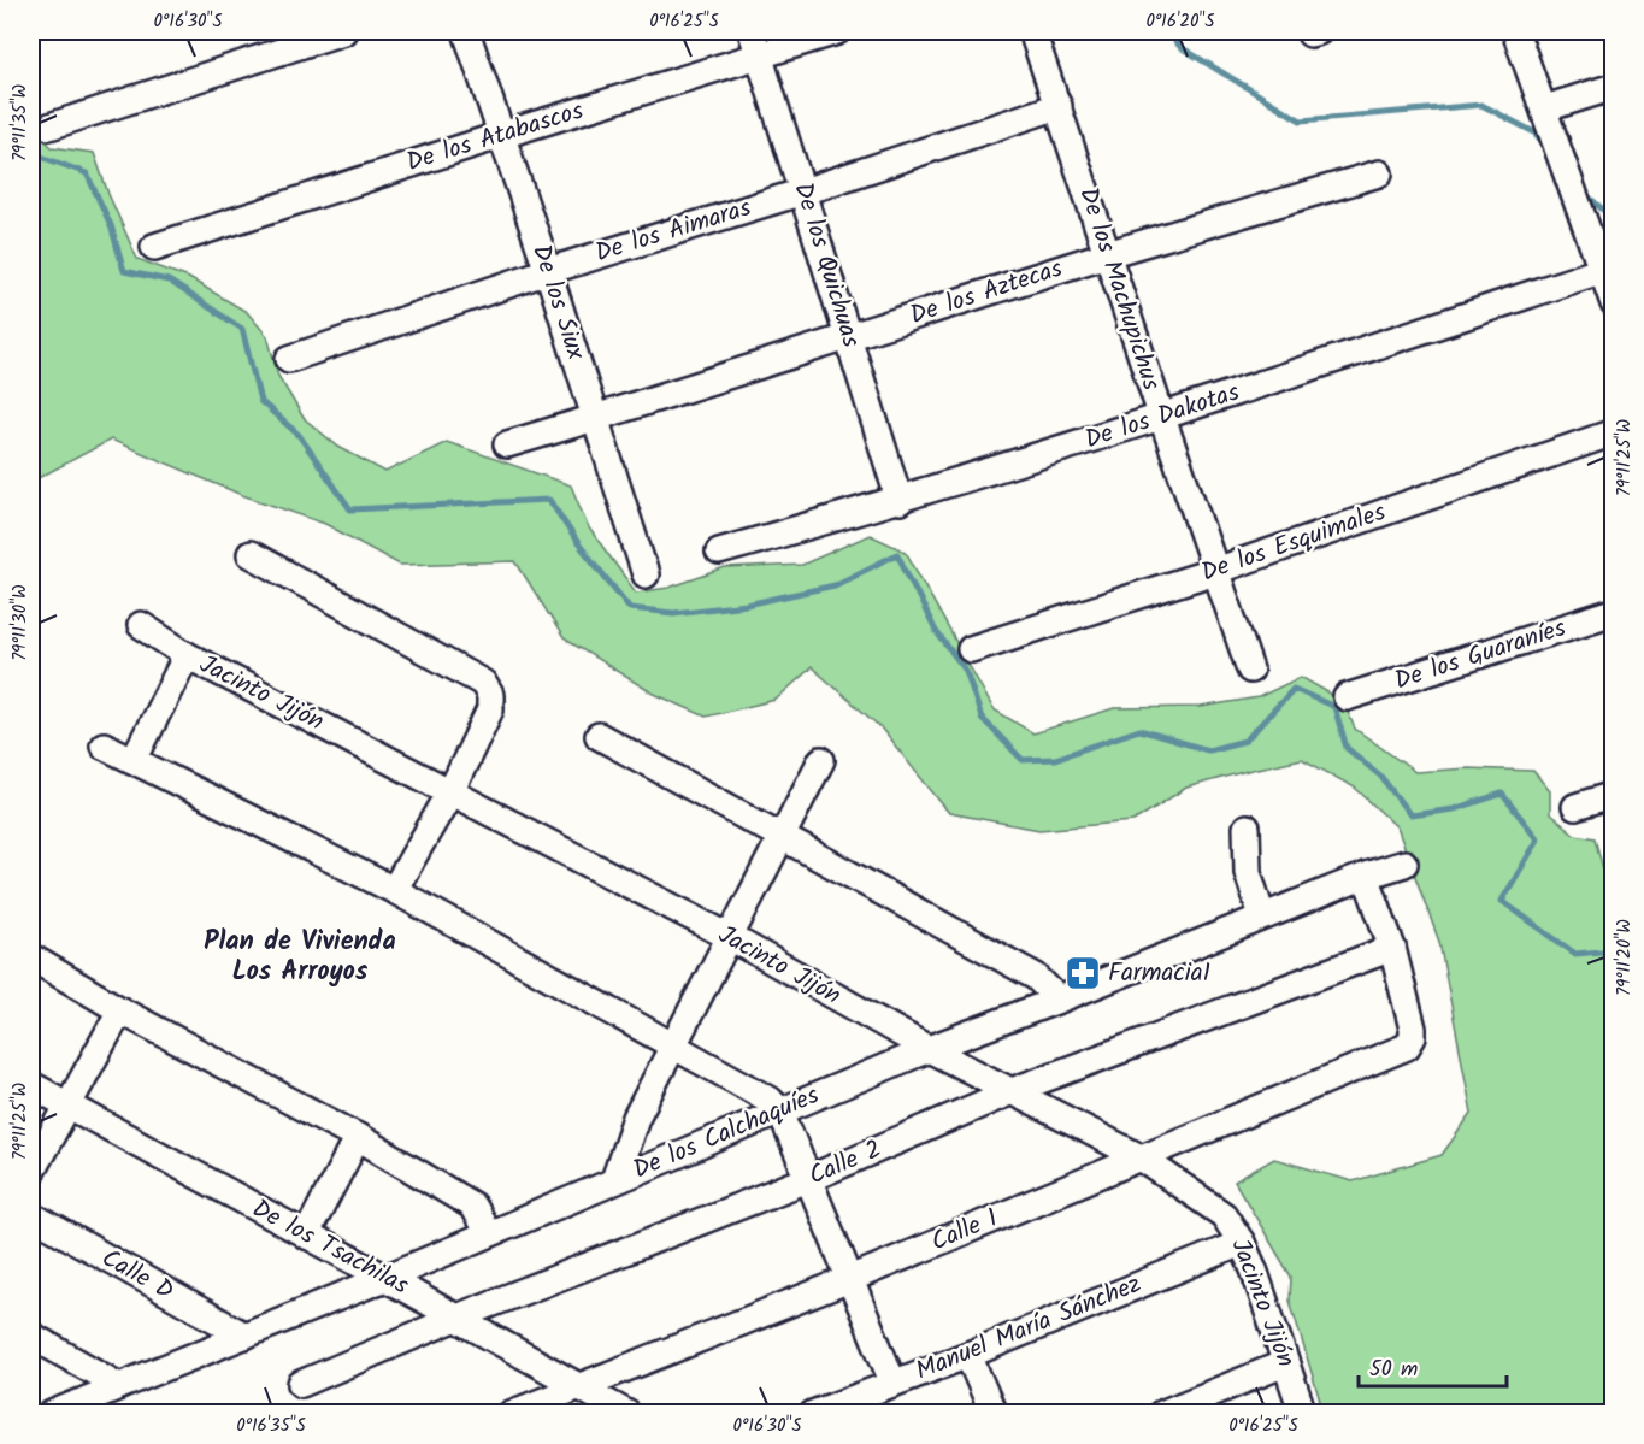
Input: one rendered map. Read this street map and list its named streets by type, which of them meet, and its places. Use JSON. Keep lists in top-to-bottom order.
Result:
{
  "streets": {
    "street": [
      "De los Atabascos",
      "De los Aimaras",
      "De los Quichuas",
      "De los Machupichus",
      "De los Aztecas",
      "De los Siux",
      "De los Dakotas",
      "De los Esquimales",
      "De los Guaraníes",
      "Jacinto Jijón",
      "De los Calchaquíes",
      "Calle 2",
      "Calle 1",
      "De los Tsachilas",
      "Calle D",
      "Manuel María Sánchez"
    ]
  },
  "crossings": [
    ["De los Atabascos", "De los Quichuas"],
    ["De los Atabascos", "De los Siux"],
    ["De los Aimaras", "De los Quichuas"],
    ["De los Aimaras", "De los Machupichus"],
    ["De los Aimaras", "De los Siux"],
    ["De los Quichuas", "De los Aztecas"],
    ["De los Quichuas", "De los Dakotas"],
    ["De los Machupichus", "De los Aztecas"],
    ["De los Machupichus", "De los Dakotas"],
    ["De los Machupichus", "De los Esquimales"],
    ["De los Aztecas", "De los Siux"],
    ["Jacinto Jijón", "De los Calchaquíes"],
    ["Jacinto Jijón", "Calle 2"],
    ["Jacinto Jijón", "Calle 1"],
    ["Jacinto Jijón", "Manuel María Sánchez"],
    ["De los Calchaquíes", "De los Tsachilas"],
    ["De los Calchaquíes", "Calle D"],
    ["Calle 2", "Calle 1"],
    ["Calle 2", "De los Tsachilas"],
    ["Calle 1", "De los Tsachilas"]
  ],
  "districts": ["Plan de Vivienda Los Arroyos"],
  "places": {
    "pharmacy": ["Farmacia1"]
  },
  "scale_bar": "50 m",
  "coordinates": [
    "0°16'30\"S",
    "0°16'25\"S",
    "0°16'20\"S",
    "79°11'35\"W",
    "79°11'25\"W",
    "79°11'30\"W",
    "79°11'20\"W",
    "0°16'35\"S"
  ]
}
